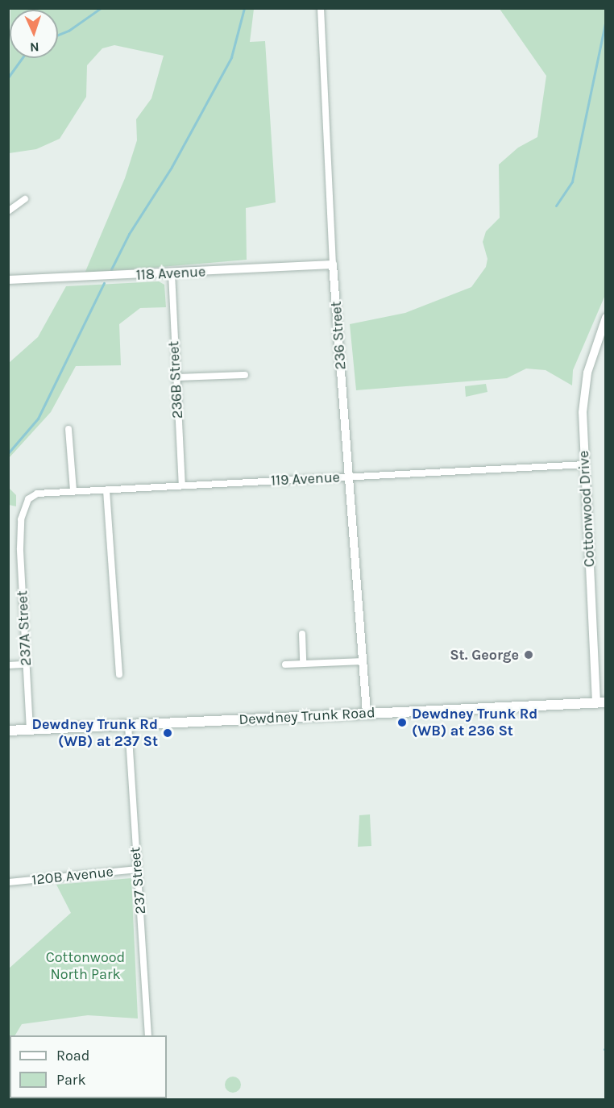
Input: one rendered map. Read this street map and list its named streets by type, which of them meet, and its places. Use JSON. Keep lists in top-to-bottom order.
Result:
{
  "streets": {
    "main road": ["Dewdney Trunk Road"],
    "street": [
      "118 Avenue",
      "236 Street",
      "236B Street",
      "119 Avenue",
      "Cottonwood Drive",
      "237A Street",
      "120B Avenue",
      "237 Street"
    ]
  },
  "crossings": [
    ["118 Avenue", "236 Street"],
    ["118 Avenue", "236B Street"],
    ["236 Street", "119 Avenue"],
    ["236 Street", "Dewdney Trunk Road"],
    ["236B Street", "119 Avenue"],
    ["119 Avenue", "Cottonwood Drive"],
    ["119 Avenue", "237A Street"],
    ["Cottonwood Drive", "Dewdney Trunk Road"],
    ["237A Street", "Dewdney Trunk Road"],
    ["Dewdney Trunk Road", "237 Street"],
    ["120B Avenue", "237 Street"]
  ],
  "parks": ["Cottonwood North Park"],
  "places": ["St. George", "Dewdney Trunk Rd (WB) at 236 St", "Dewdney Trunk Rd (WB) at 237 St"],
  "legend": ["Road", "Park"],
  "north": "bottom"
}
